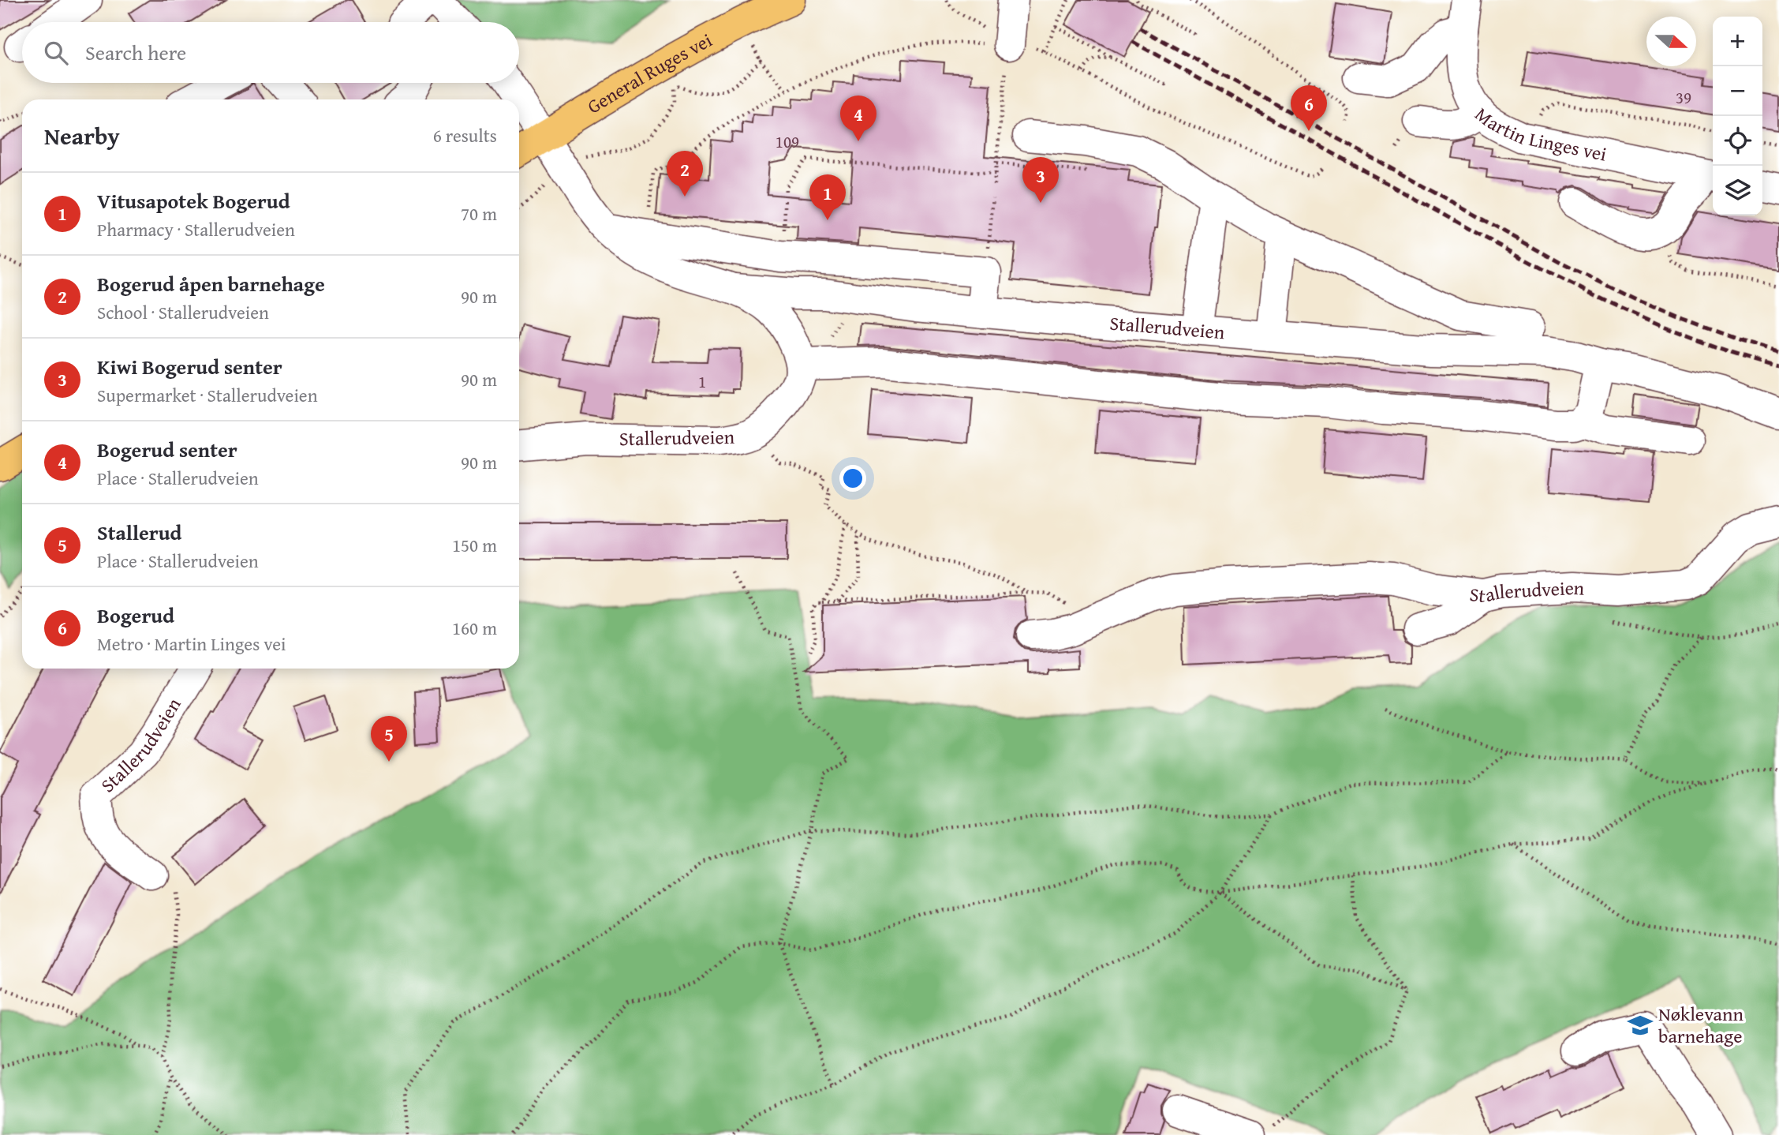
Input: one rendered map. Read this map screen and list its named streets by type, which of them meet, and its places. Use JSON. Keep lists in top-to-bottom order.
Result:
{
  "streets": {
    "main road": ["General Ruges vei"],
    "street": ["Martin Linges vei", "Stallerudveien"]
  },
  "crossings": [
    ["General Ruges vei", "Stallerudveien"]
  ],
  "places": {
    "school or university": ["Nøklevann barnehage"]
  },
  "house_numbers": ["39", "109", "1"],
  "north": "right",
  "page": {
    "map_buttons": ["+", "−"],
    "search": "Search here",
    "pins": [
      "6",
      "4",
      "2",
      "3",
      "1",
      "5"
    ],
    "heading": ["Nearby", "6 results"],
    "list": [
      {
        "mark": "1",
        "name": "Vitusapotek Bogerud",
        "note": "Pharmacy · Stallerudveien",
        "value": "70 m"
      },
      {
        "mark": "2",
        "name": "Bogerud åpen barnehage",
        "note": "School · Stallerudveien",
        "value": "90 m"
      },
      {
        "mark": "3",
        "name": "Kiwi Bogerud senter",
        "note": "Supermarket · Stallerudveien",
        "value": "90 m"
      },
      {
        "mark": "4",
        "name": "Bogerud senter",
        "note": "Place · Stallerudveien",
        "value": "90 m"
      },
      {
        "mark": "5",
        "name": "Stallerud",
        "note": "Place · Stallerudveien",
        "value": "150 m"
      },
      {
        "mark": "6",
        "name": "Bogerud",
        "note": "Metro · Martin Linges vei",
        "value": "160 m"
      }
    ]
  }
}
